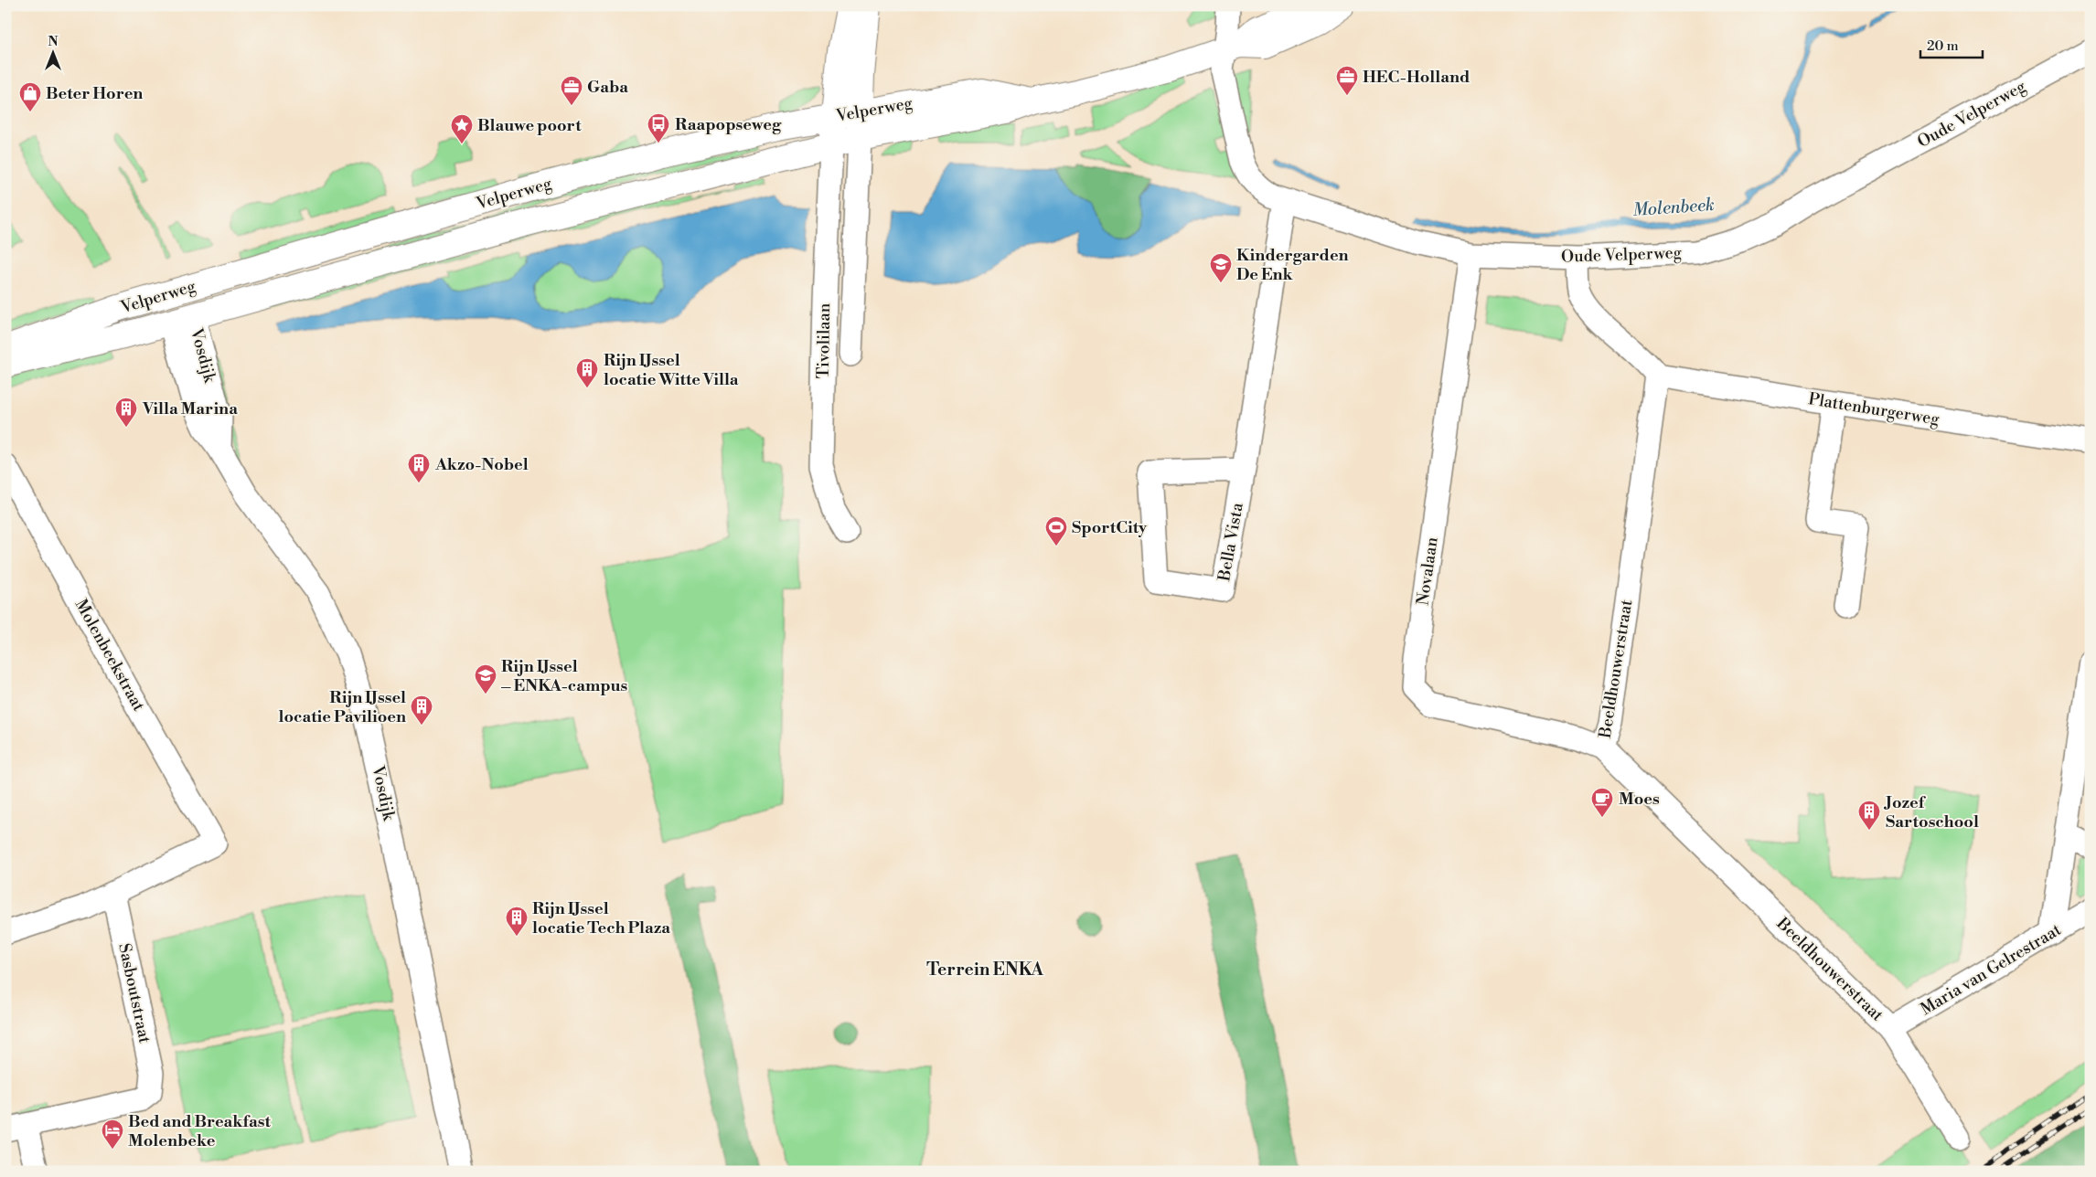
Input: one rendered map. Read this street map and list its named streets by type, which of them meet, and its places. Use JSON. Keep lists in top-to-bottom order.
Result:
{
  "streets": {
    "main road": ["Velperweg"],
    "street": [
      "Oude Velperweg",
      "Tivolilaan",
      "Vosdijk",
      "Plattenburgerweg",
      "Bella Vista",
      "Novalaan",
      "Molenbeekstraat",
      "Beeldhouwerstraat",
      "Maria van Gelrestraat",
      "Sasboutstraat"
    ]
  },
  "crossings": [
    ["Velperweg", "Oude Velperweg"],
    ["Velperweg", "Tivolilaan"],
    ["Velperweg", "Vosdijk"],
    ["Oude Velperweg", "Bella Vista"],
    ["Oude Velperweg", "Novalaan"],
    ["Plattenburgerweg", "Beeldhouwerstraat"],
    ["Novalaan", "Beeldhouwerstraat"],
    ["Molenbeekstraat", "Sasboutstraat"],
    ["Beeldhouwerstraat", "Maria van Gelrestraat"]
  ],
  "districts": ["Terrein ENKA"],
  "water": ["Molenbeek"],
  "places": {
    "office": ["HEC-Holland", "Gaba"],
    "shop": ["Beter Horen"],
    "bus stop": ["Raapopseweg"],
    "place": ["Blauwe poort"],
    "school or university": ["Kindergarden De Enk", "Rijn IJssel – ENKA-campus"],
    "building": [
      "Rijn IJssel locatie Witte Villa",
      "Villa Marina",
      "Akzo-Nobel",
      "Rijn IJssel locatie Pavilioen",
      "Jozef Sartoschool",
      "Rijn IJssel locatie Tech Plaza"
    ],
    "sports": ["SportCity"],
    "cafe": ["Moes"],
    "hotel": ["Bed and Breakfast Molenbeke"]
  },
  "scale_bar": "20 m",
  "north": "top"
}
